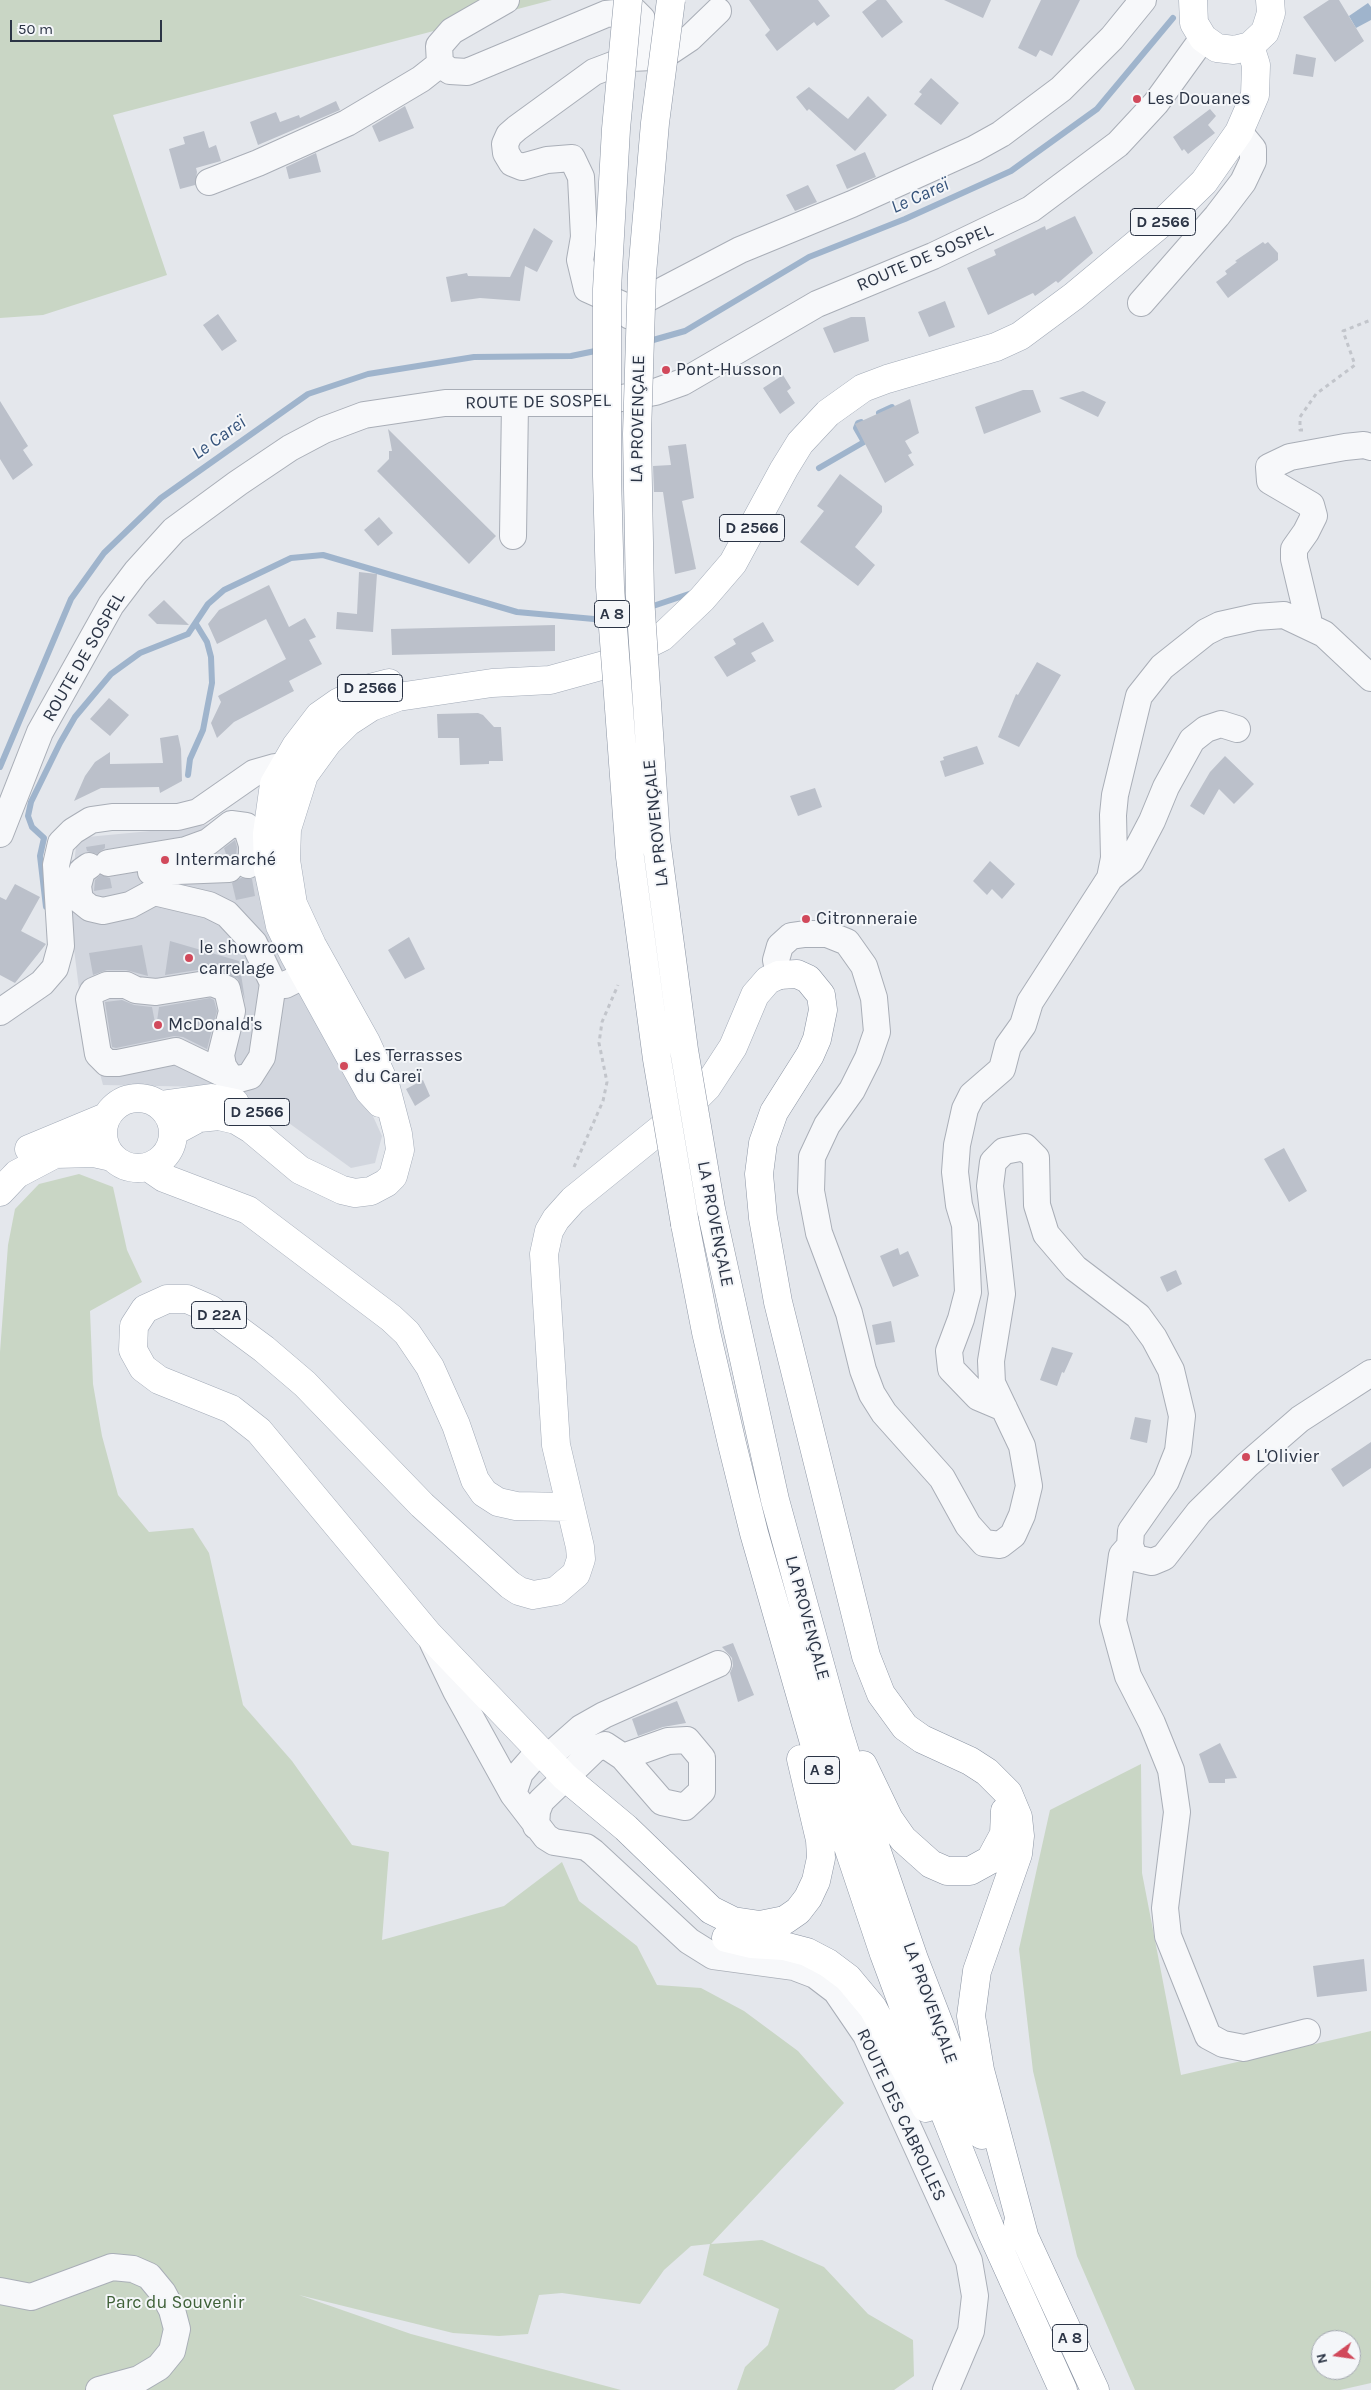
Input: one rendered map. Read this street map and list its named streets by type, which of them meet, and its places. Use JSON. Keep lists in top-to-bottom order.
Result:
{
  "streets": {
    "main road": [
      "D 2566",
      "LA PROVENÇALE",
      "A 8",
      "D 22A"
    ],
    "street": ["ROUTE DE SOSPEL", "ROUTE DES CABROLLES"]
  },
  "crossings": [
    ["D 22A", "ROUTE DES CABROLLES"]
  ],
  "water": ["Le Careï"],
  "parks": ["Parc du Souvenir"],
  "places": [
    "Les Douanes",
    "Pont-Husson",
    "Intermarché",
    "Citronneraie",
    "le showroom carrelage",
    "McDonald's",
    "Les Terrasses du Careï",
    "L'Olivier"
  ],
  "scale_bar": "50 m",
  "north": "left"
}
